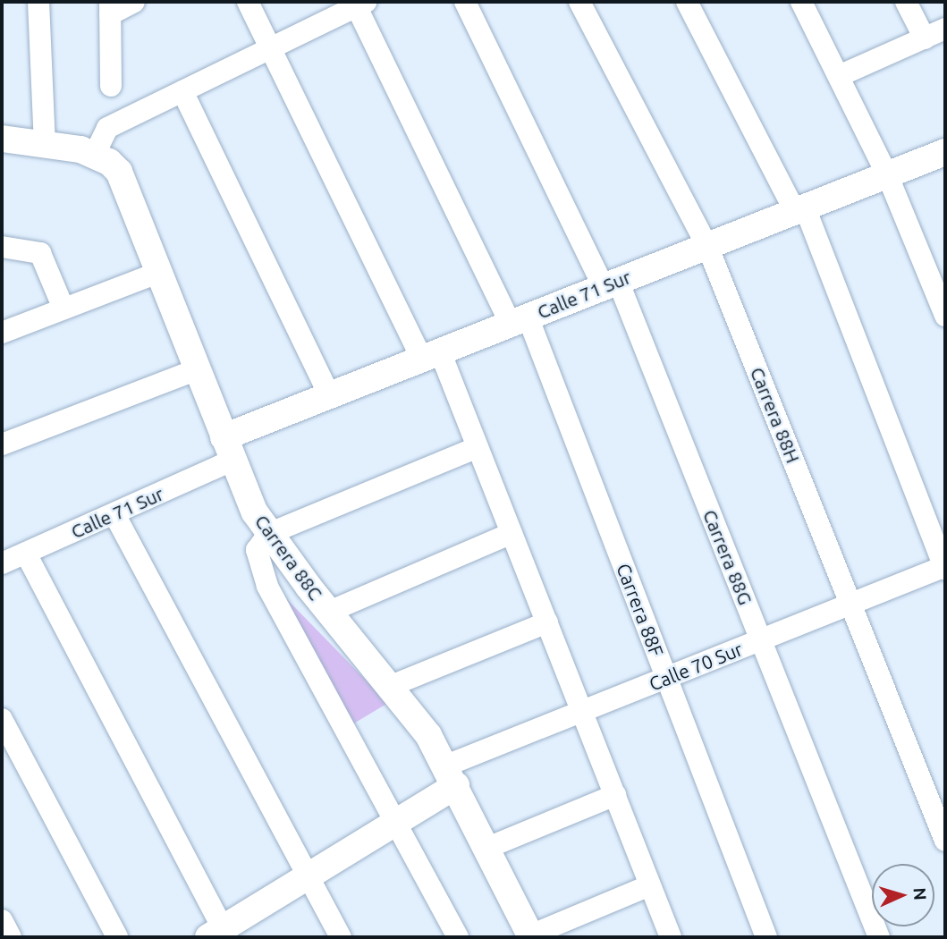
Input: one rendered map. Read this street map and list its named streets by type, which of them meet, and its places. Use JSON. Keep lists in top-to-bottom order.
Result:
{
  "streets": {
    "street": [
      "Calle 71 Sur",
      "Carrera 88H",
      "Carrera 88C",
      "Carrera 88G",
      "Carrera 88F",
      "Calle 70 Sur"
    ]
  },
  "crossings": [
    ["Calle 71 Sur", "Carrera 88H"],
    ["Calle 71 Sur", "Carrera 88C"],
    ["Calle 71 Sur", "Carrera 88G"],
    ["Calle 71 Sur", "Carrera 88F"],
    ["Carrera 88H", "Calle 70 Sur"],
    ["Carrera 88C", "Calle 70 Sur"],
    ["Carrera 88G", "Calle 70 Sur"],
    ["Carrera 88F", "Calle 70 Sur"]
  ],
  "north": "right"
}
